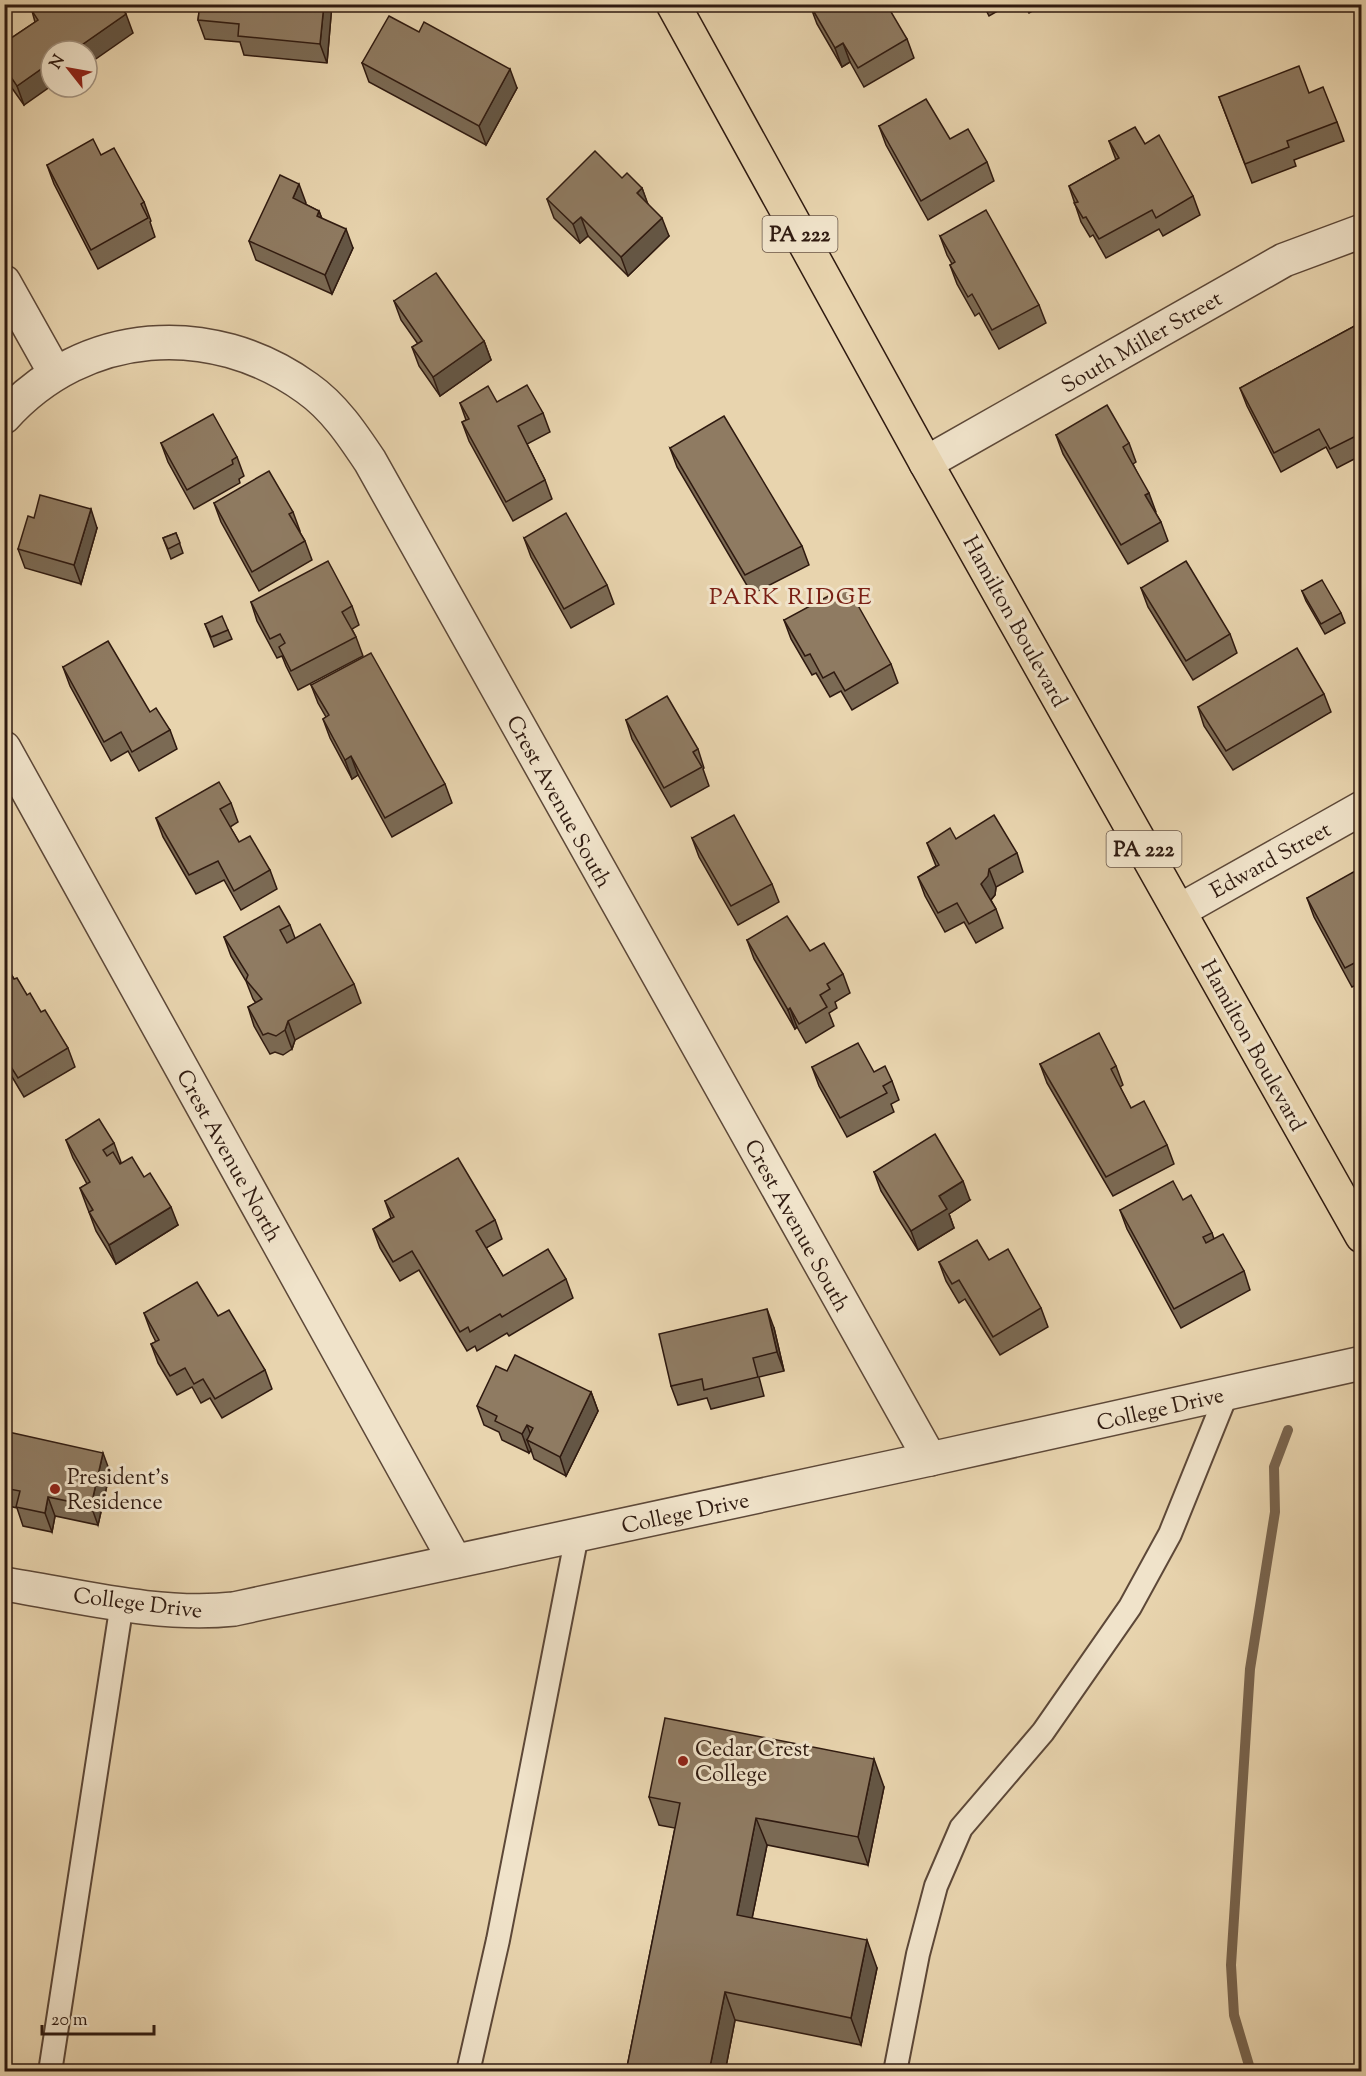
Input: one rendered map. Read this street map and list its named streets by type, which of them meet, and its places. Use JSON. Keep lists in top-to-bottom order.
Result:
{
  "streets": {
    "main road": ["PA 222", "Hamilton Boulevard"],
    "street": [
      "South Miller Street",
      "Crest Avenue South",
      "Edward Street",
      "Crest Avenue North",
      "College Drive"
    ]
  },
  "crossings": [
    ["South Miller Street", "Hamilton Boulevard"],
    ["Hamilton Boulevard", "Edward Street"],
    ["Crest Avenue South", "College Drive"],
    ["Crest Avenue North", "College Drive"]
  ],
  "districts": ["PARK RIDGE"],
  "places": ["President’s Residence", "Cedar Crest College"],
  "scale_bar": "20 m",
  "north": "top left"
}
